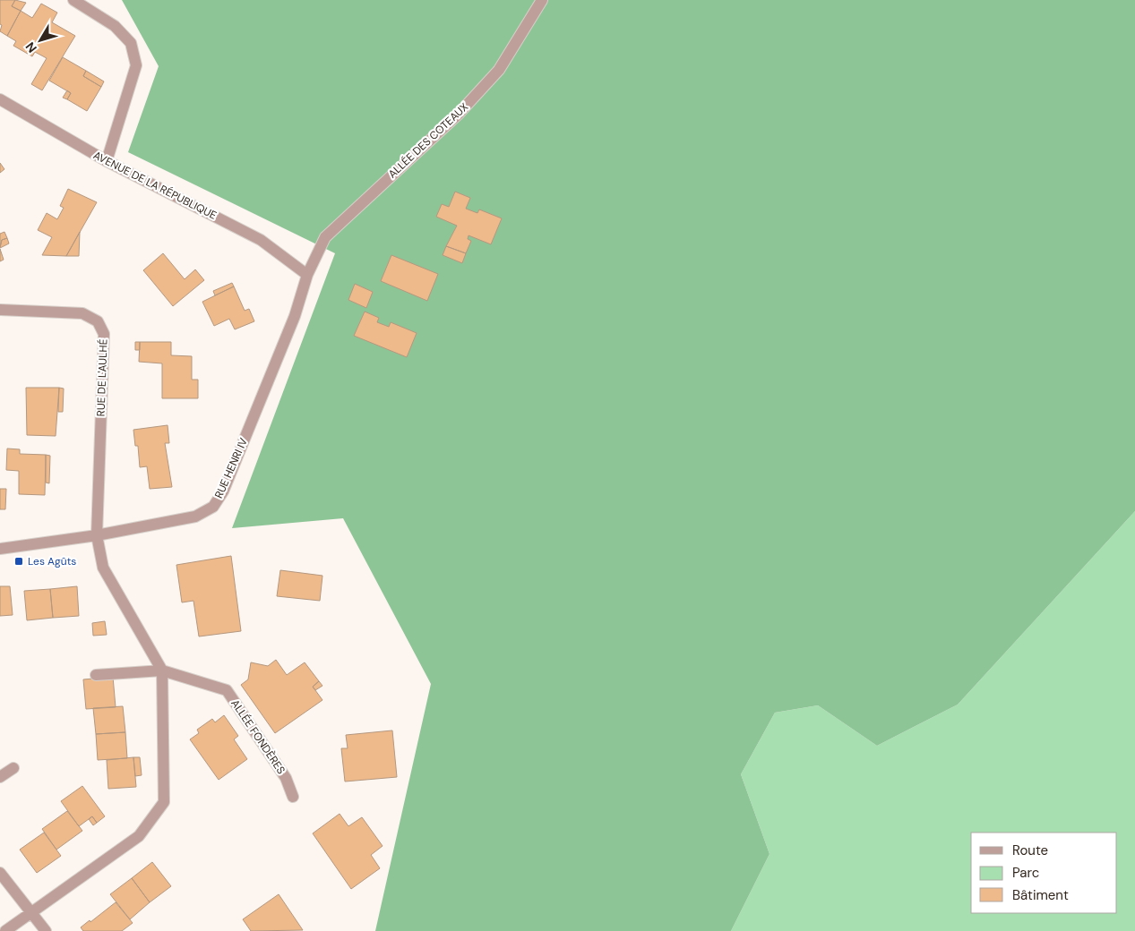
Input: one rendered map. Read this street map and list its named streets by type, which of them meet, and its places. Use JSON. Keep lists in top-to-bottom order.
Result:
{
  "streets": {
    "street": [
      "ALLÉE DES COTEAUX",
      "AVENUE DE LA RÉPUBLIQUE",
      "RUE DE L'AULHÉ",
      "RUE HENRI IV",
      "ALLÉE FONDÈRES"
    ]
  },
  "crossings": [
    ["ALLÉE DES COTEAUX", "AVENUE DE LA RÉPUBLIQUE"],
    ["ALLÉE DES COTEAUX", "RUE HENRI IV"],
    ["AVENUE DE LA RÉPUBLIQUE", "RUE HENRI IV"],
    ["RUE DE L'AULHÉ", "RUE HENRI IV"],
    ["RUE DE L'AULHÉ", "ALLÉE FONDÈRES"]
  ],
  "places": {
    "transit": ["Les Agûts"]
  },
  "legend": ["Route", "Parc", "Bâtiment"],
  "north": "bottom left"
}
